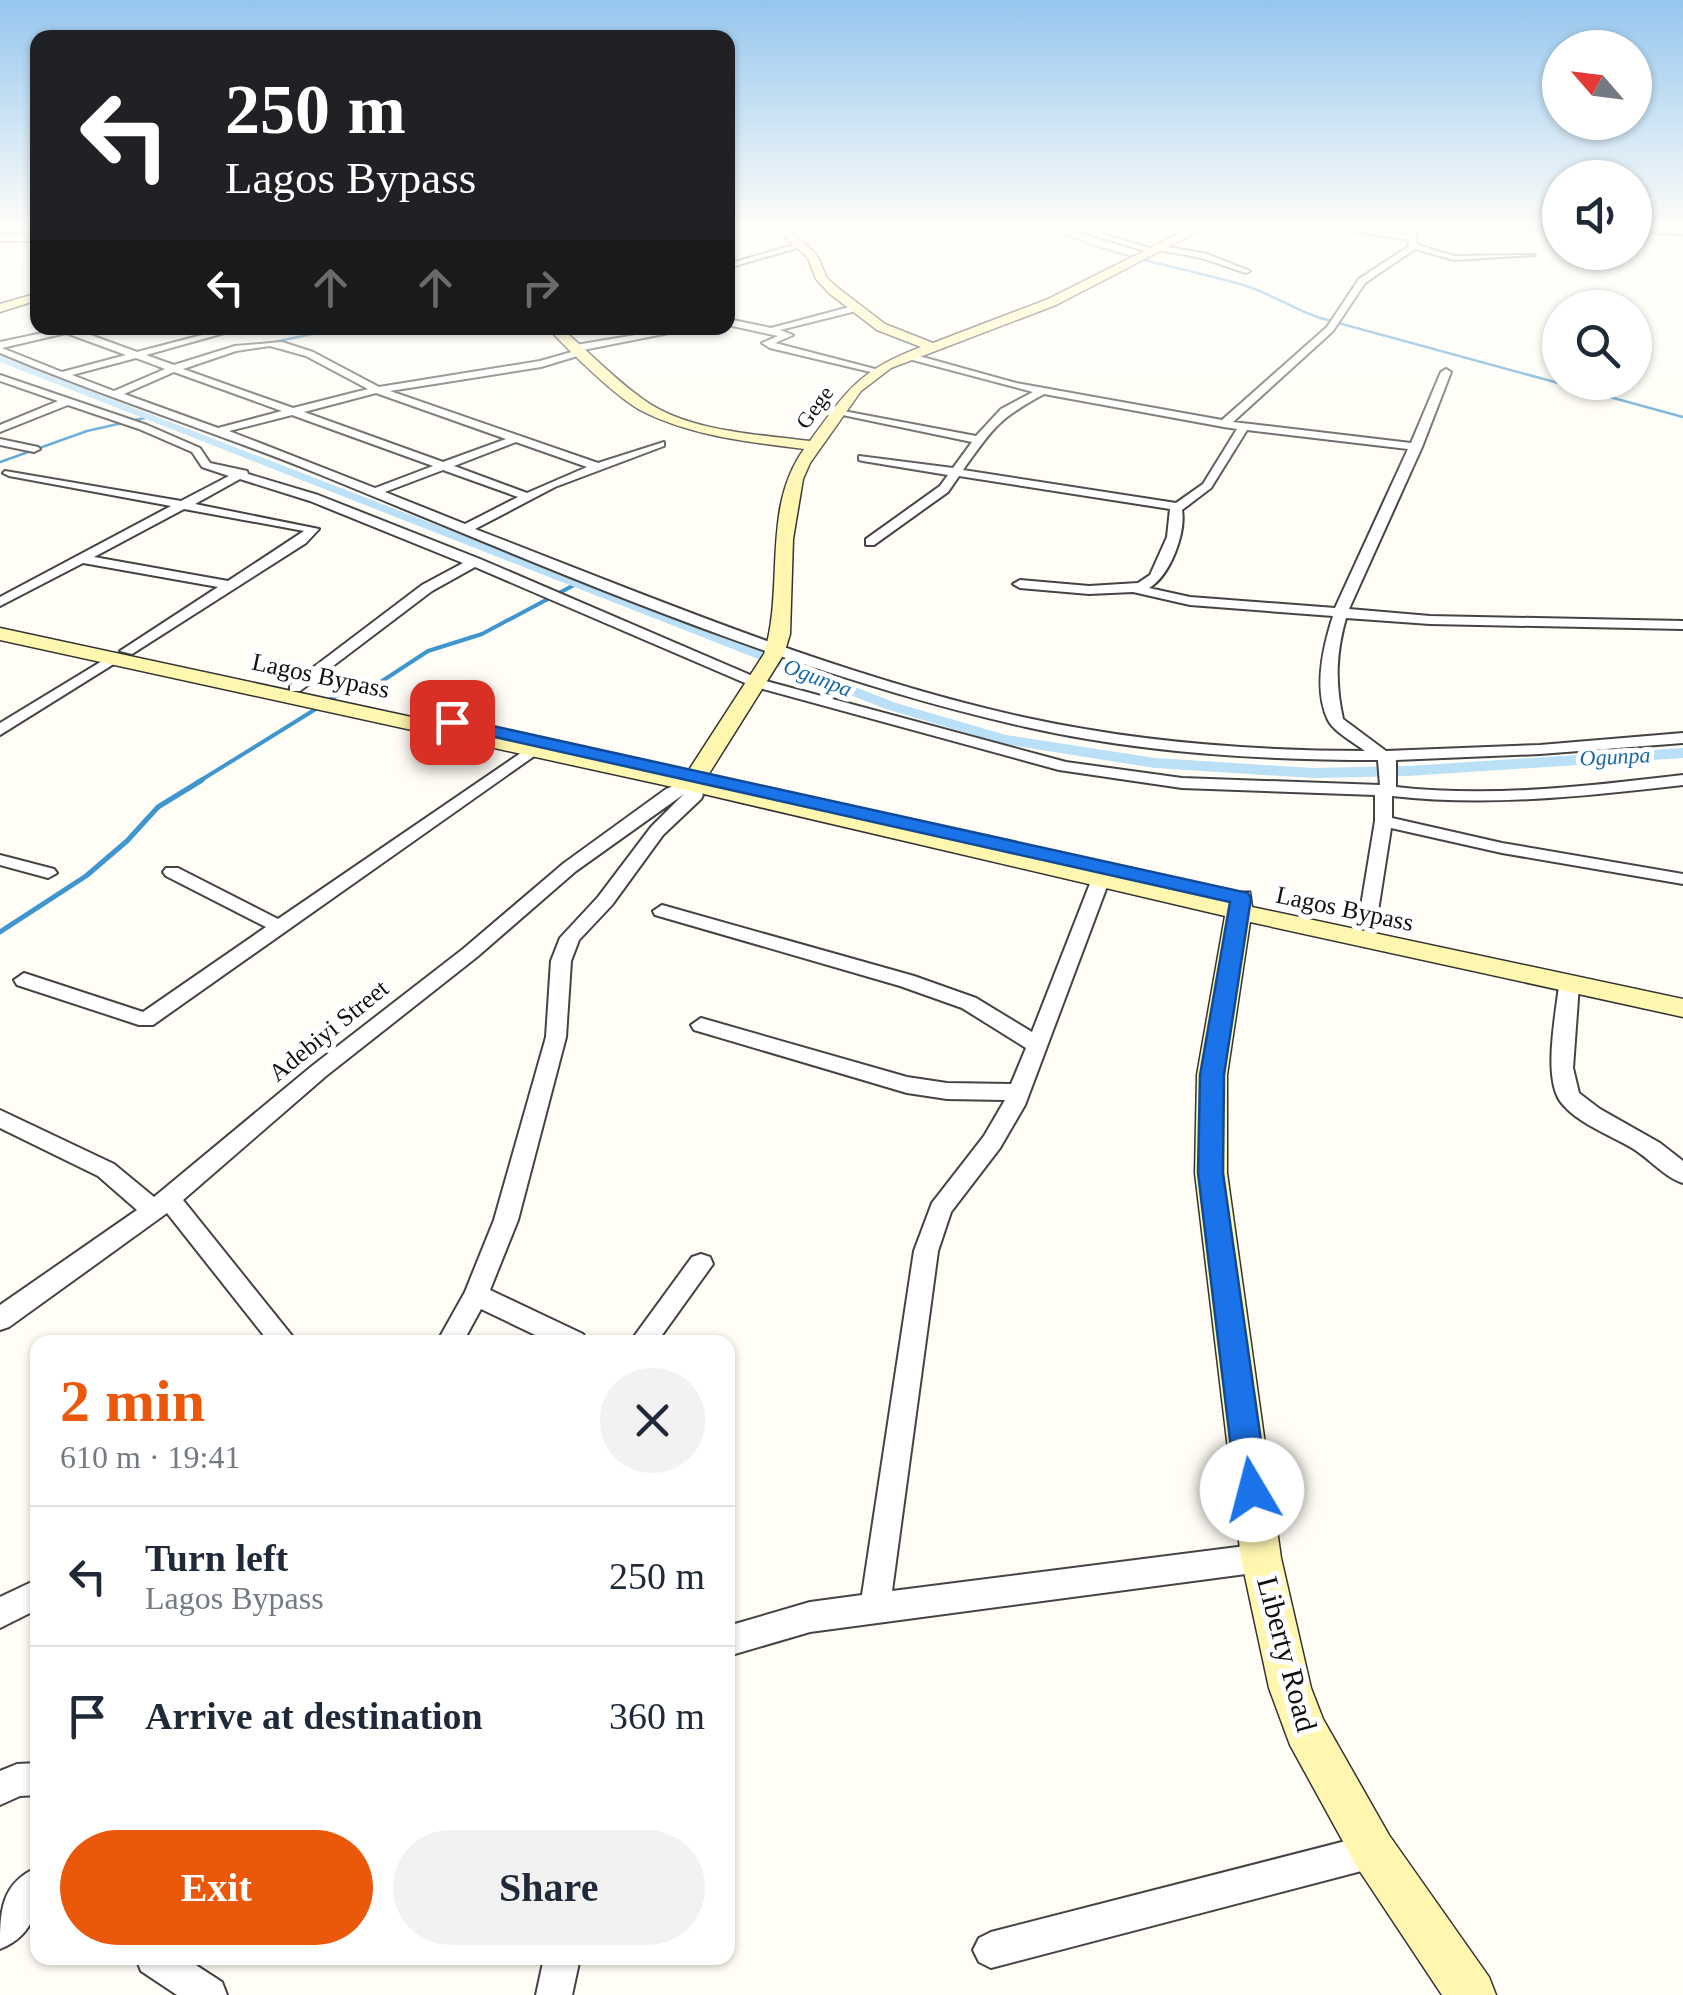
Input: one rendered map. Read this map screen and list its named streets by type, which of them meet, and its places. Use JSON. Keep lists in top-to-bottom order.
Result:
{
  "streets": {
    "street": [
      "Gege",
      "Lagos Bypass",
      "Adebiyi Street",
      "Liberty Road"
    ]
  },
  "crossings": [
    ["Lagos Bypass", "Adebiyi Street"],
    ["Lagos Bypass", "Liberty Road"]
  ],
  "water": ["Ogunpa"],
  "north": "top left",
  "page": {
    "turn": ["250 m", "Lagos Bypass"],
    "heading": ["2 min", "610 m · 19:41"],
    "list": [
      {
        "name": "Turn left",
        "note": "Lagos Bypass",
        "value": "250 m"
      },
      {
        "name": "Arrive at destination",
        "value": "360 m"
      }
    ],
    "buttons": ["Exit", "Share"]
  }
}
